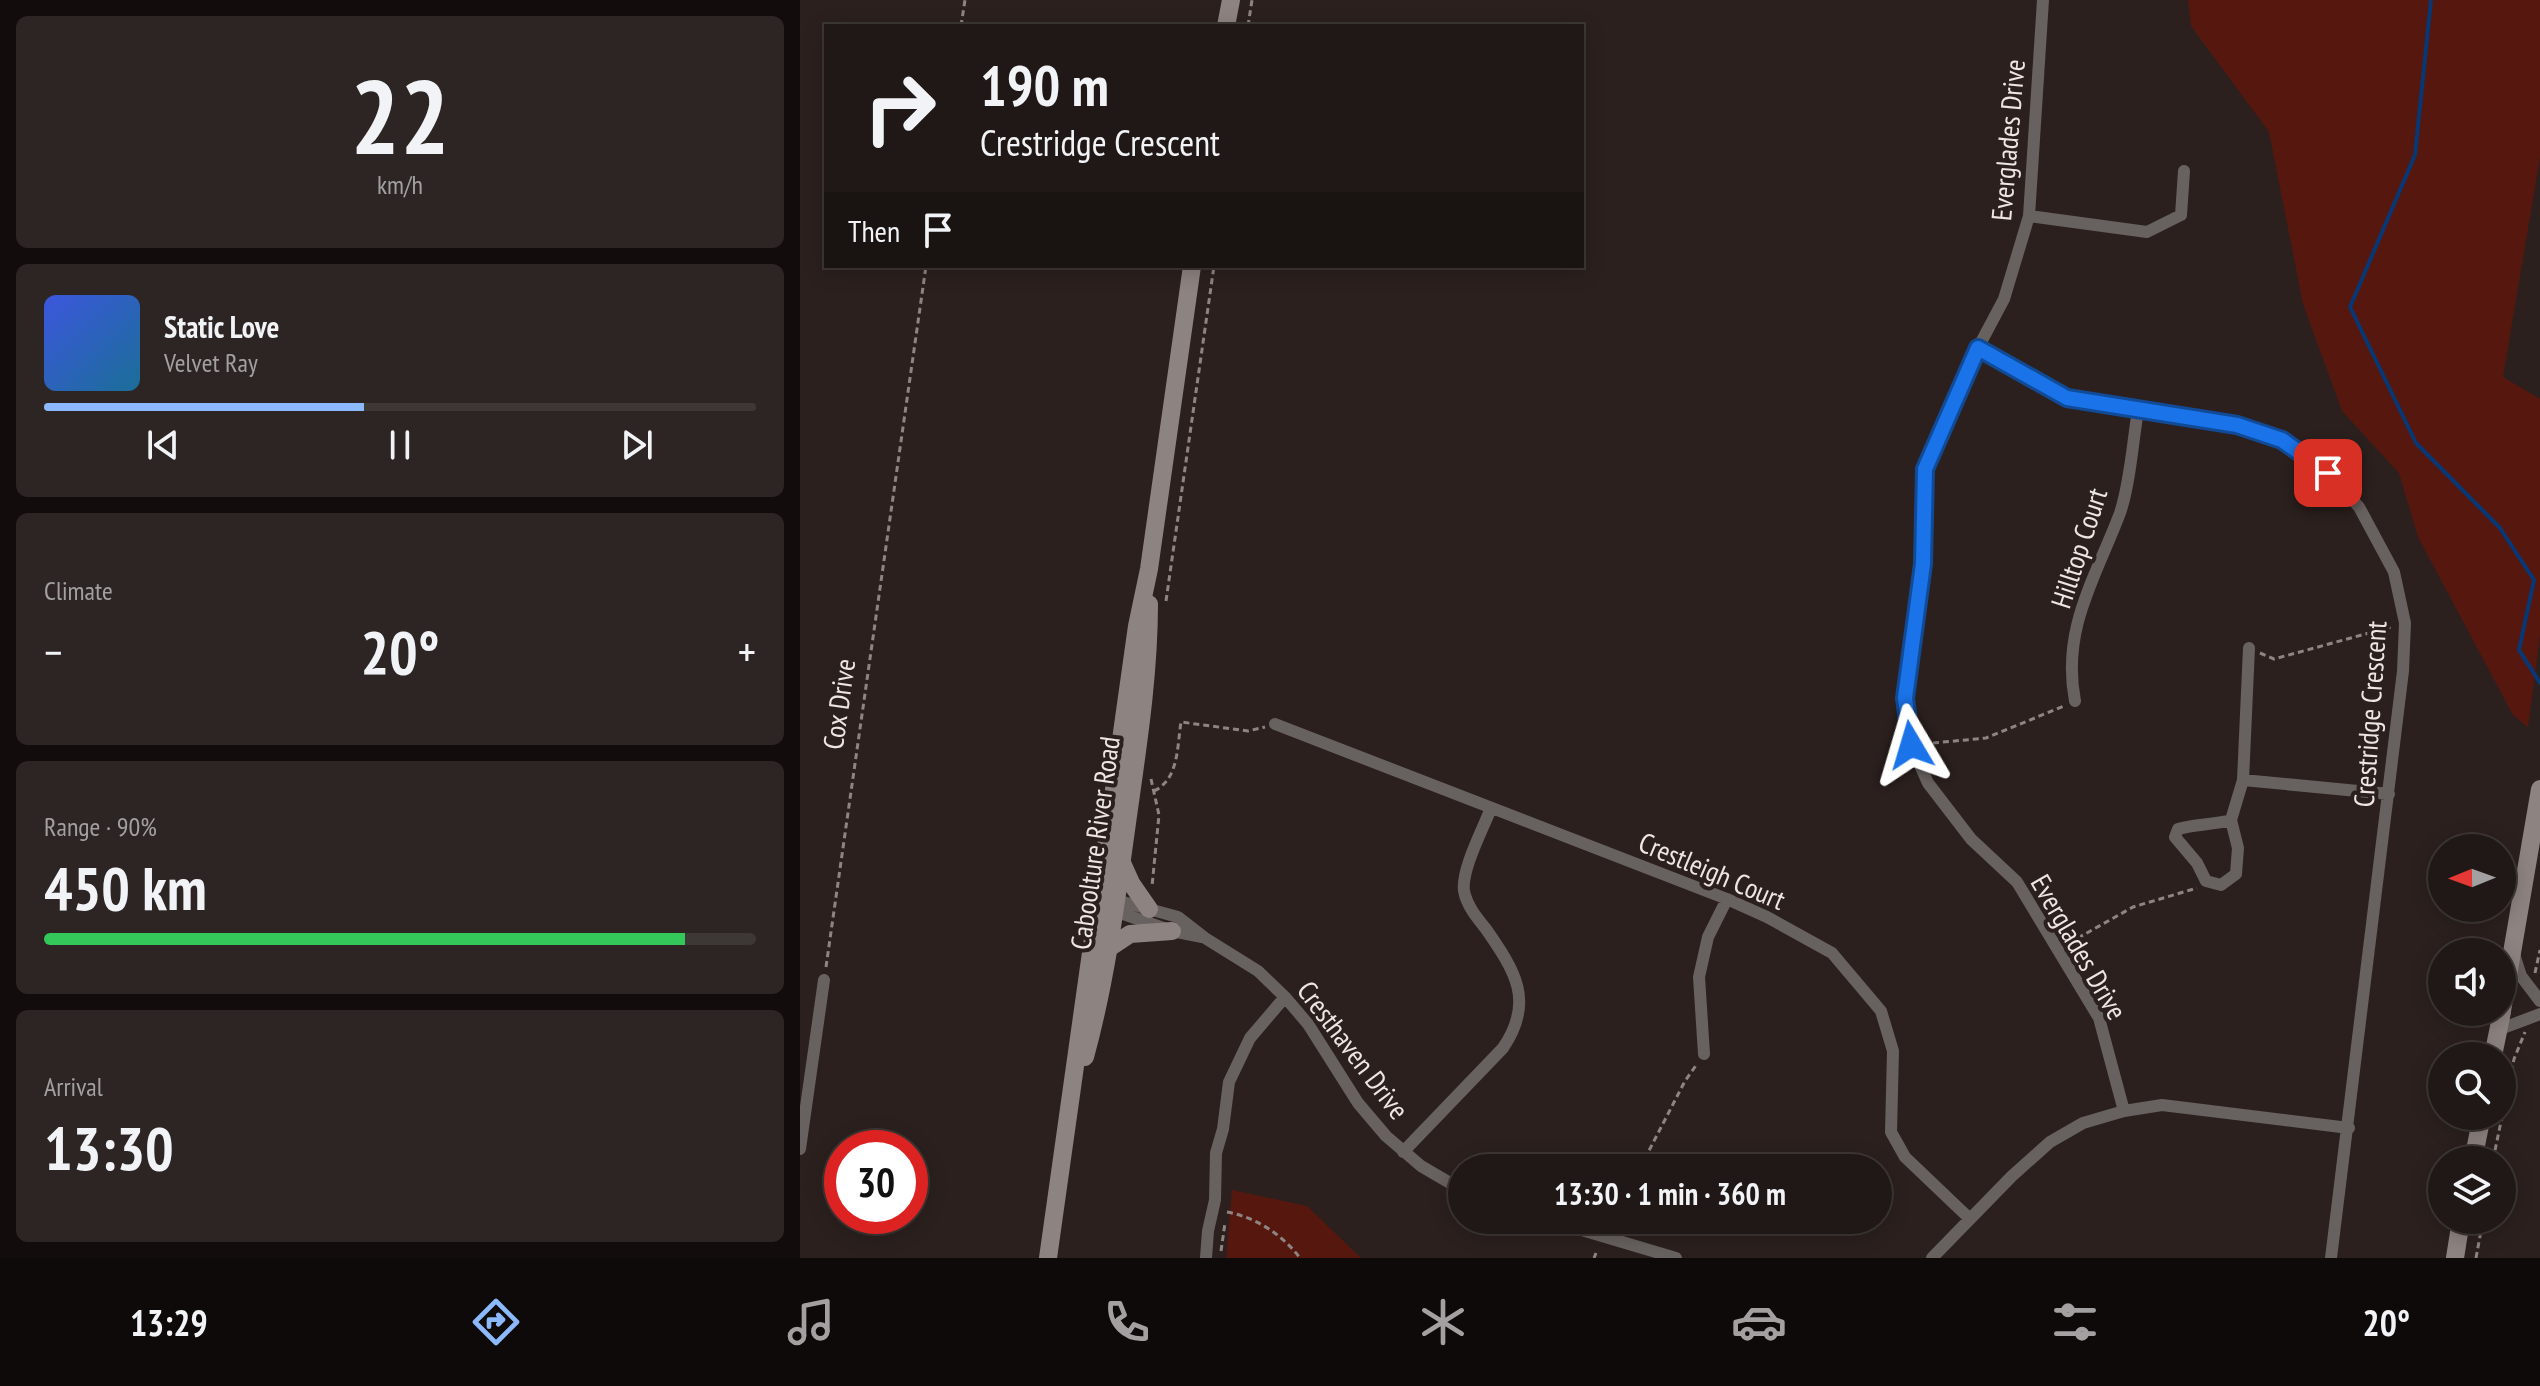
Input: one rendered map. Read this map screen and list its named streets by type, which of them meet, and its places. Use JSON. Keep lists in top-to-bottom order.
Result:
{
  "streets": {
    "main road": ["Caboolture River Road"],
    "street": [
      "Everglades Drive",
      "Hilltop Court",
      "Crestridge Crescent",
      "Crestleigh Court",
      "Cresthaven Drive"
    ],
    "path": ["Cox Drive"]
  },
  "crossings": [
    ["Everglades Drive", "Crestridge Crescent"],
    ["Hilltop Court", "Crestridge Crescent"],
    ["Caboolture River Road", "Cresthaven Drive"]
  ],
  "north": "left",
  "page": {
    "tile": [
      ["22", "km/h"],
      "Climate",
      ["Range · 90%", "450 km"],
      ["Arrival", "13:30"]
    ],
    "turn": ["190 m", "Crestridge Crescent"],
    "then": "Then",
    "song": ["Static Love", "Velvet Ray"],
    "heat": ["−", "20°", "+"],
    "limit": "30",
    "trip": "13:30 · 1 min · 360 m",
    "tabs": ["13:29", "20°"]
  }
}
